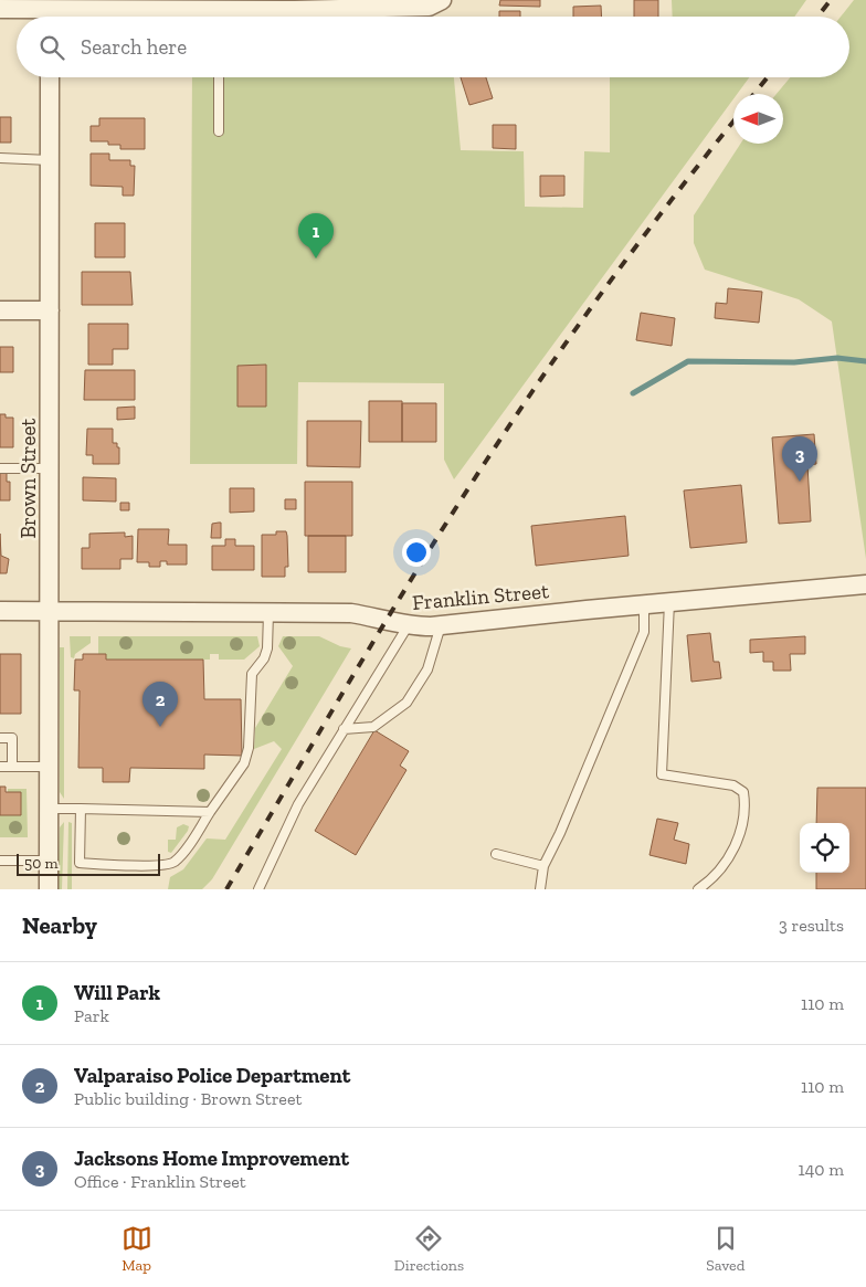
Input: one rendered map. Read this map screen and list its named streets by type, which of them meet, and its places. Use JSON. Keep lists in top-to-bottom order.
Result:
{
  "streets": {
    "street": ["Brown Street", "Franklin Street"]
  },
  "crossings": [
    ["Brown Street", "Franklin Street"]
  ],
  "scale_bar": "50 m",
  "north": "left",
  "page": {
    "search": "Search here",
    "pins": ["1", "3", "2"],
    "scale": "50 m",
    "heading": ["Nearby", "3 results"],
    "list": [
      {
        "mark": "1",
        "name": "Will Park",
        "note": "Park",
        "value": "110 m"
      },
      {
        "mark": "2",
        "name": "Valparaiso Police Department",
        "note": "Public building · Brown Street",
        "value": "110 m"
      },
      {
        "mark": "3",
        "name": "Jacksons Home Improvement",
        "note": "Office · Franklin Street",
        "value": "140 m"
      }
    ],
    "nav": ["Map", "Directions", "Saved"]
  }
}
